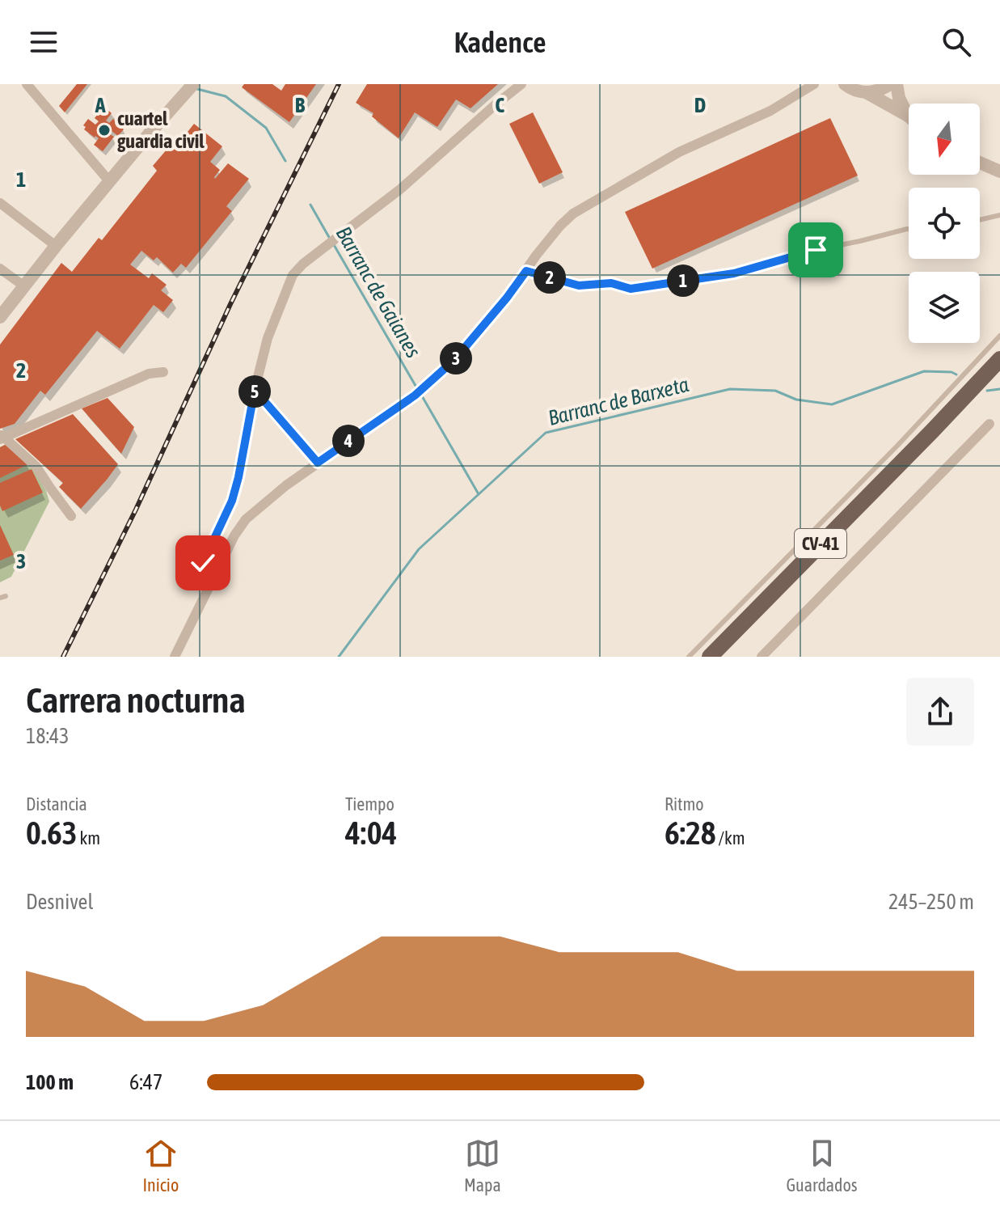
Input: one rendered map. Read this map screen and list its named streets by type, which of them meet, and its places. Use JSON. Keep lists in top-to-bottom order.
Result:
{
  "streets": {
    "main road": ["CV-41"]
  },
  "water": ["Barranc de Gaianes", "Barranc de Barxeta"],
  "places": ["cuartel guardia civil"],
  "north": "bottom",
  "page": {
    "header": "Kadence",
    "pins": [
      "2",
      "1",
      "3",
      "5",
      "4"
    ],
    "heading": ["Carrera nocturna", "18:43"],
    "stats": [
      ["Distancia", "0.63 km"],
      ["Tiempo", "4:04"],
      ["Ritmo", "6:28 /km"]
    ],
    "chart": ["Desnivel", "245–250 m"],
    "list": [
      {
        "name": "100 m",
        "note": "6:47"
      }
    ],
    "tabs": ["Inicio", "Mapa", "Guardados"]
  },
  "grid": {
    "columns": [
      "A",
      "B",
      "C",
      "D"
    ],
    "rows": ["1", "2", "3"]
  }
}
